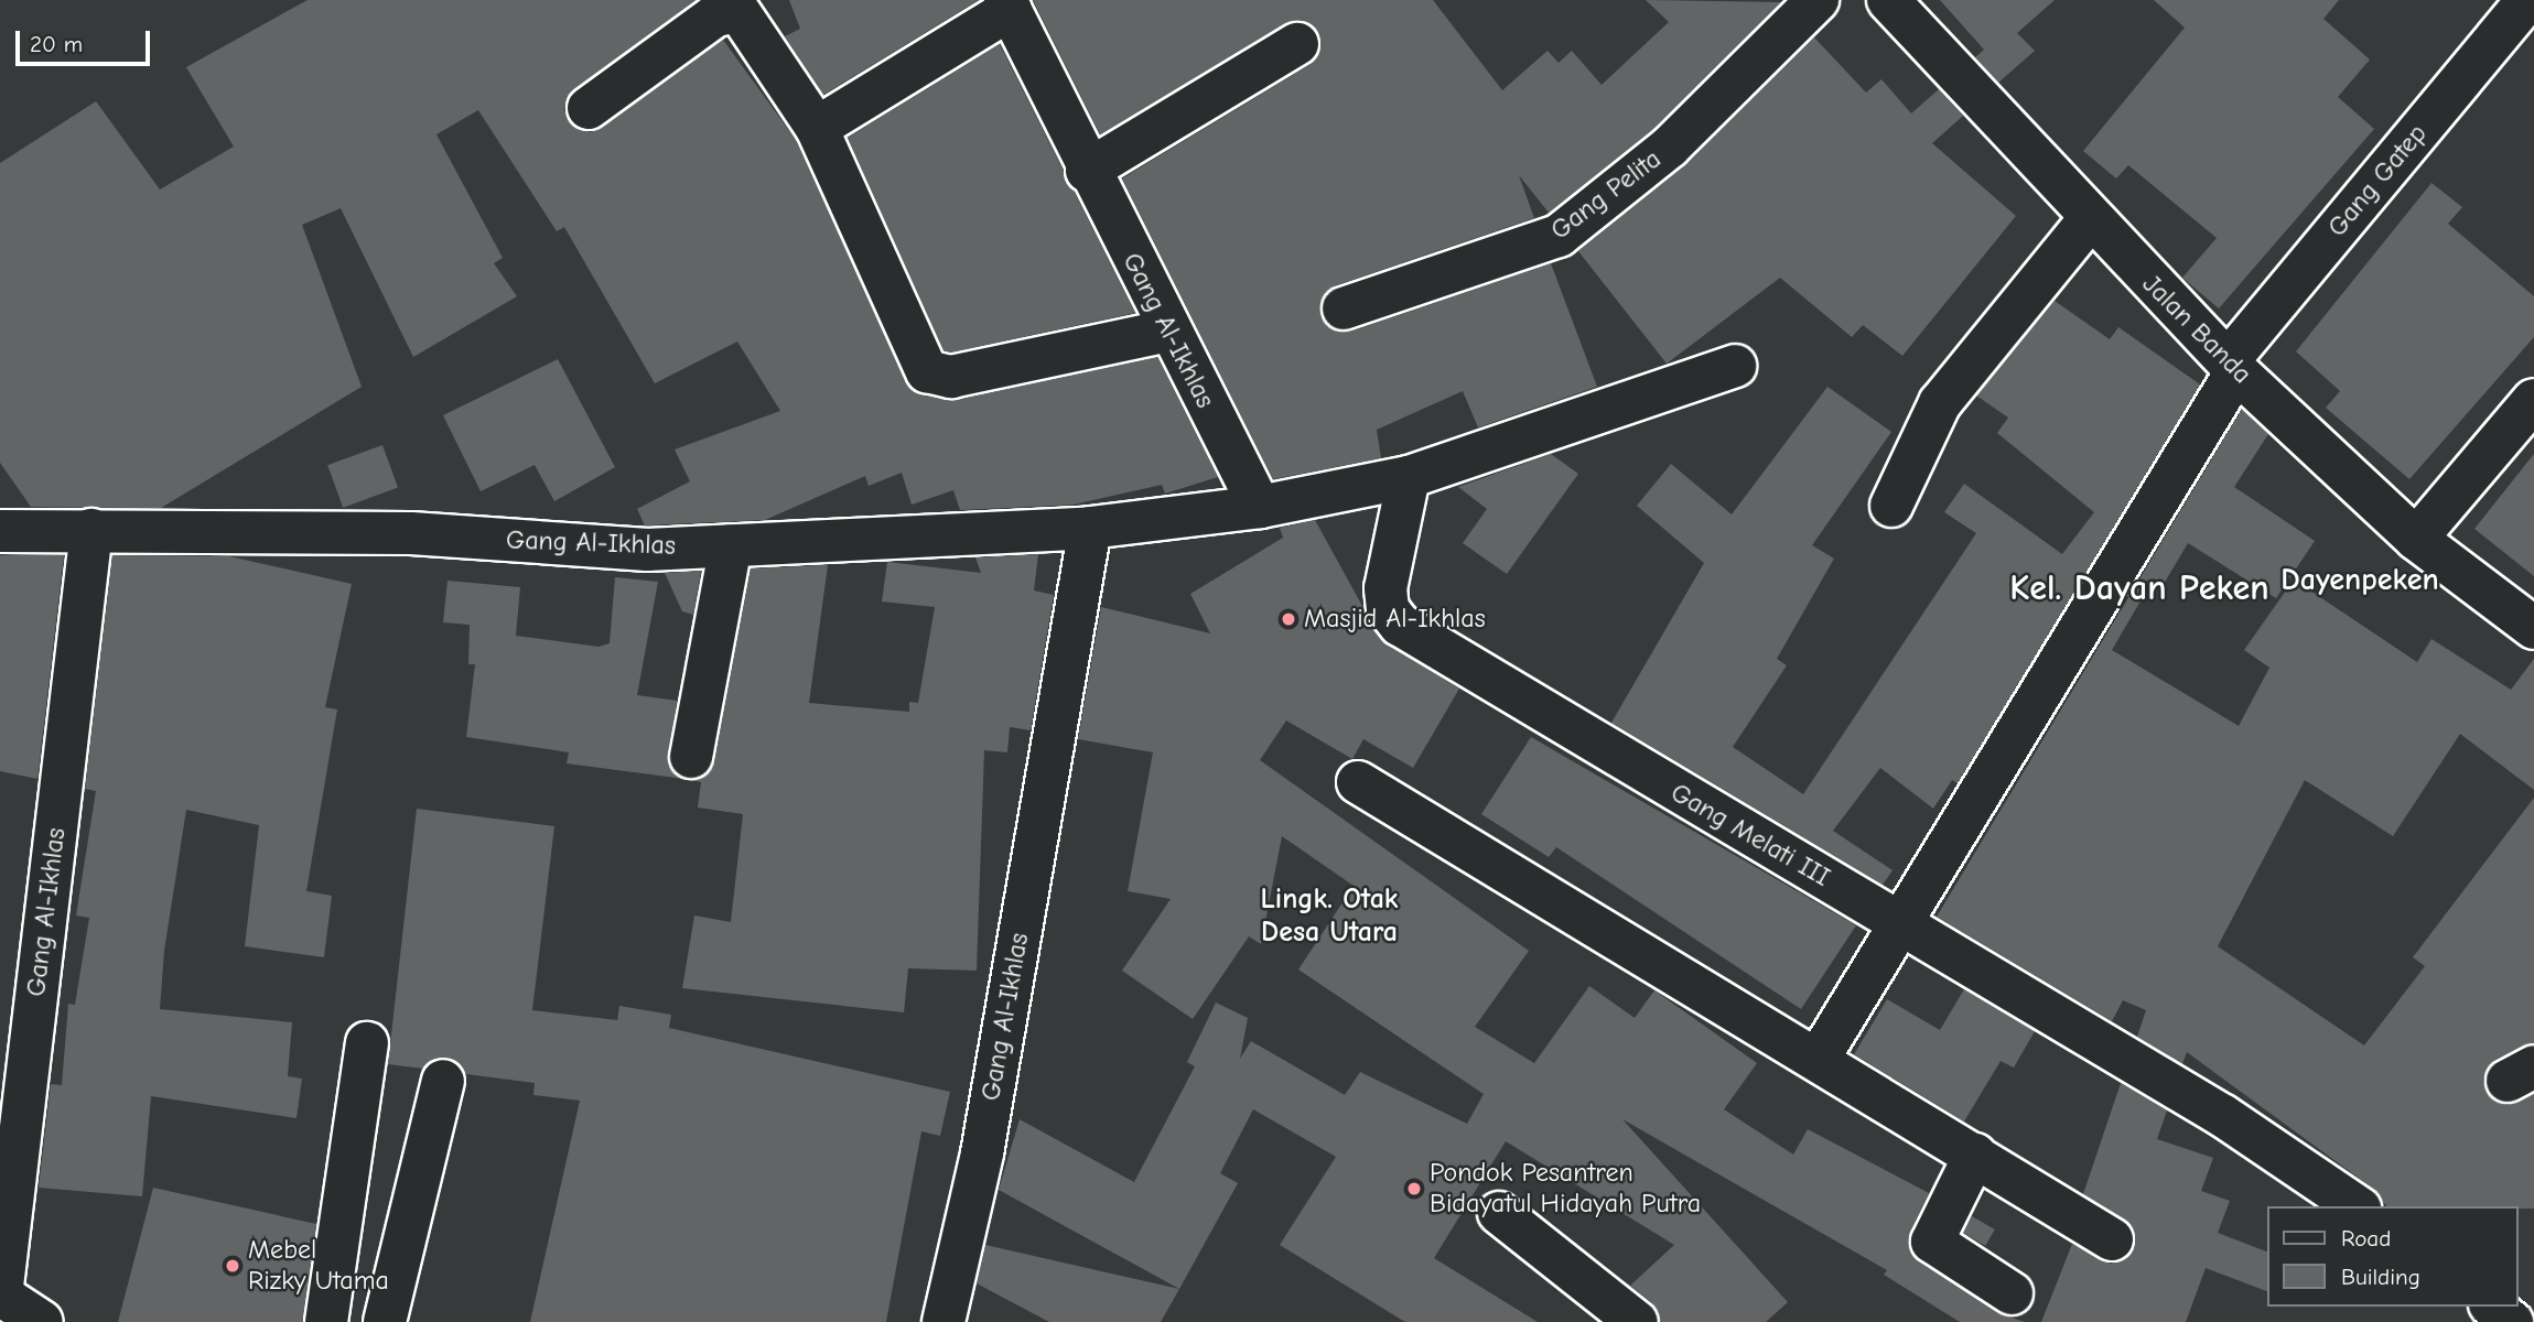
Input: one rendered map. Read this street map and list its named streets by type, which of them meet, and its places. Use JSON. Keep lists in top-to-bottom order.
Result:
{
  "streets": {
    "main road": [
      "Gang Gatep",
      "Gang Pelita",
      "Jalan Banda",
      "Gang Al-Ikhlas",
      "Gang Melati III"
    ]
  },
  "crossings": [
    ["Gang Gatep", "Jalan Banda"],
    ["Gang Gatep", "Gang Melati III"]
  ],
  "districts": ["Dayenpeken", "Kel. Dayan Peken", "Lingk. Otak Desa Utara"],
  "places": ["Masjid Al-Ikhlas", "Pondok Pesantren Bidayatul Hidayah Putra", "Mebel Rizky Utama"],
  "legend": ["Road", "Building"],
  "scale_bar": "20 m"
}
